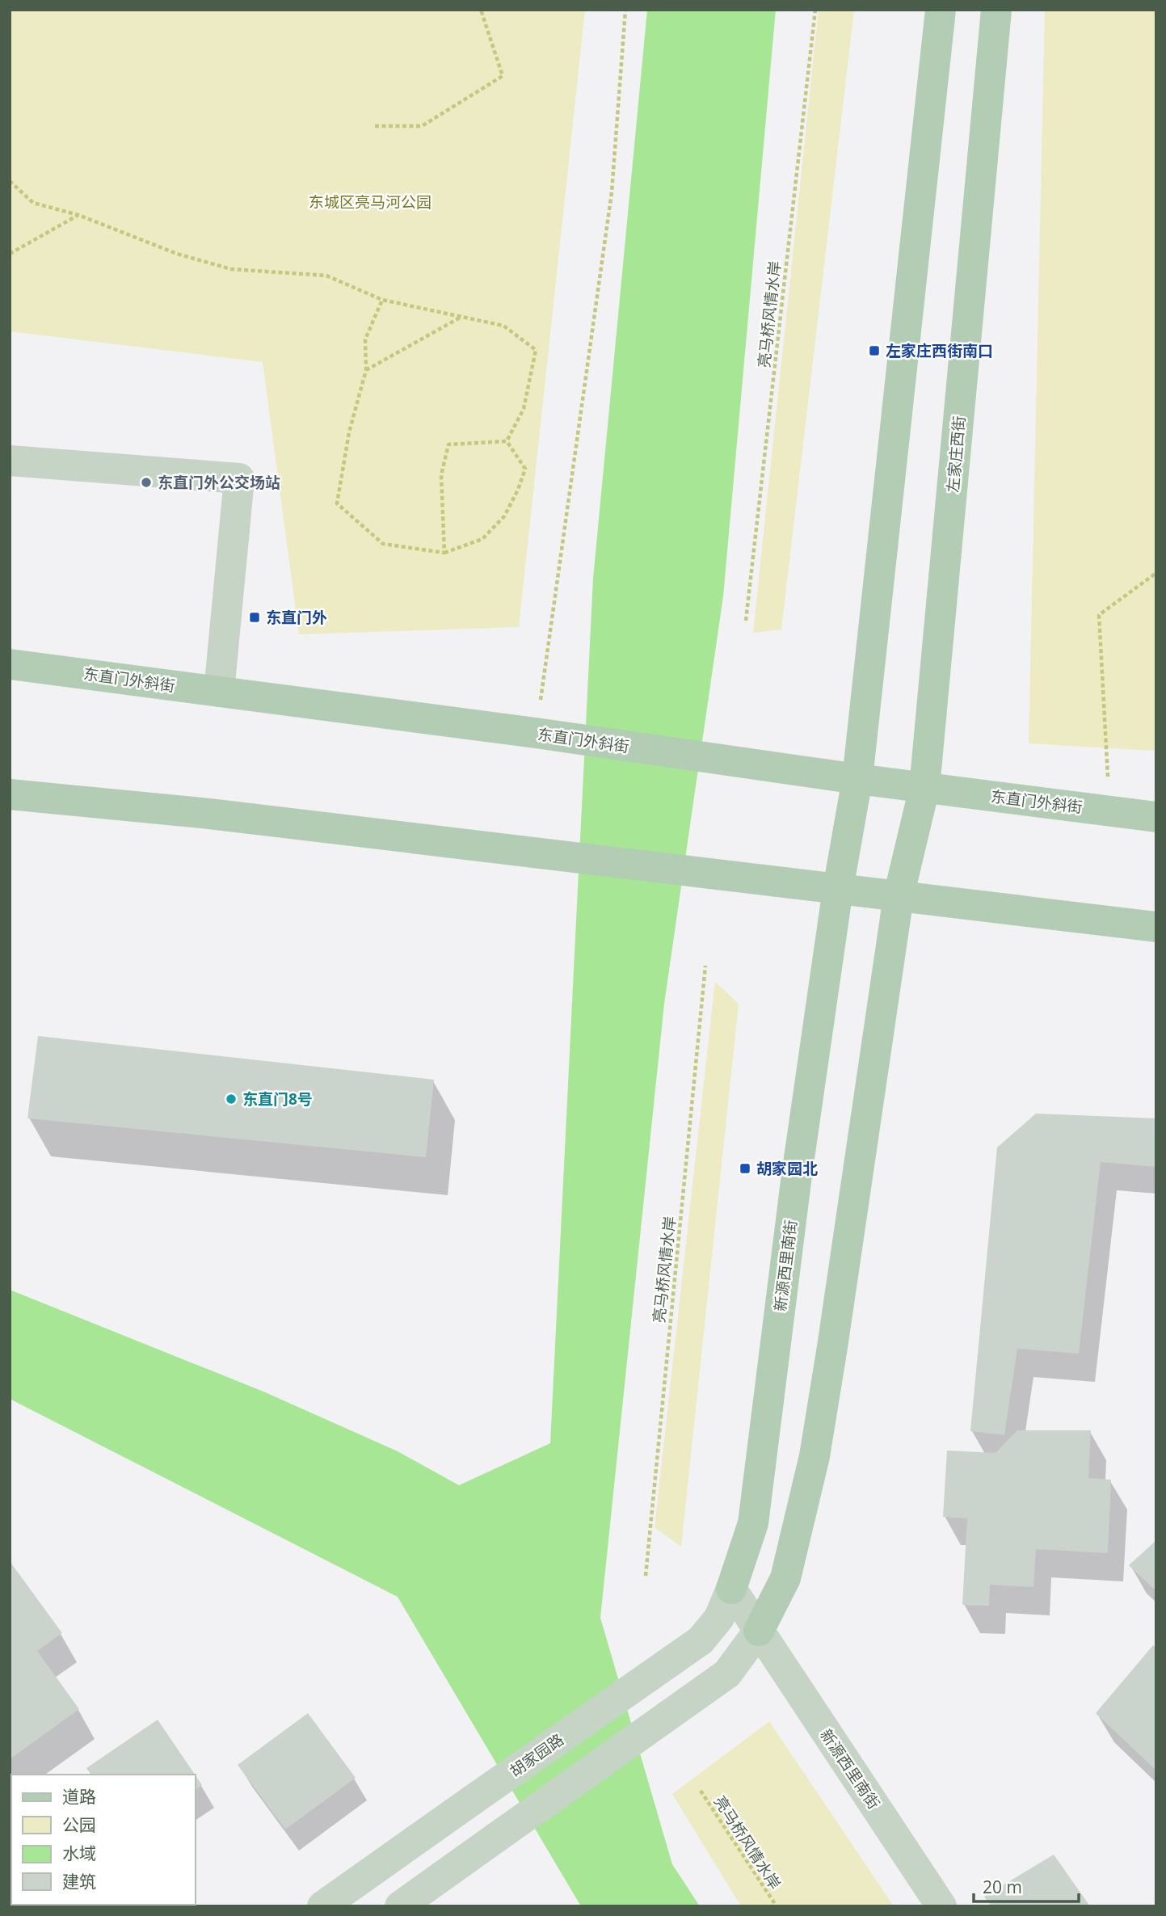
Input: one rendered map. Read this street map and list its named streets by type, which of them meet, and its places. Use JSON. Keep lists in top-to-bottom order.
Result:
{
  "streets": {
    "main road": ["左家庄西街", "东直门外斜街", "新源西里南街"],
    "street": ["胡家园路"],
    "path": ["亮马桥风情水岸"]
  },
  "crossings": [
    ["左家庄西街", "东直门外斜街"],
    ["新源西里南街", "胡家园路"]
  ],
  "parks": ["东城区亮马河公园"],
  "places": {
    "transit": ["左家庄西街南口", "东直门外", "胡家园北"],
    "other": ["东直门外公交场站", "东直门8号"]
  },
  "legend": [
    "道路",
    "公园",
    "水域",
    "建筑"
  ],
  "scale_bar": "20 m"
}
